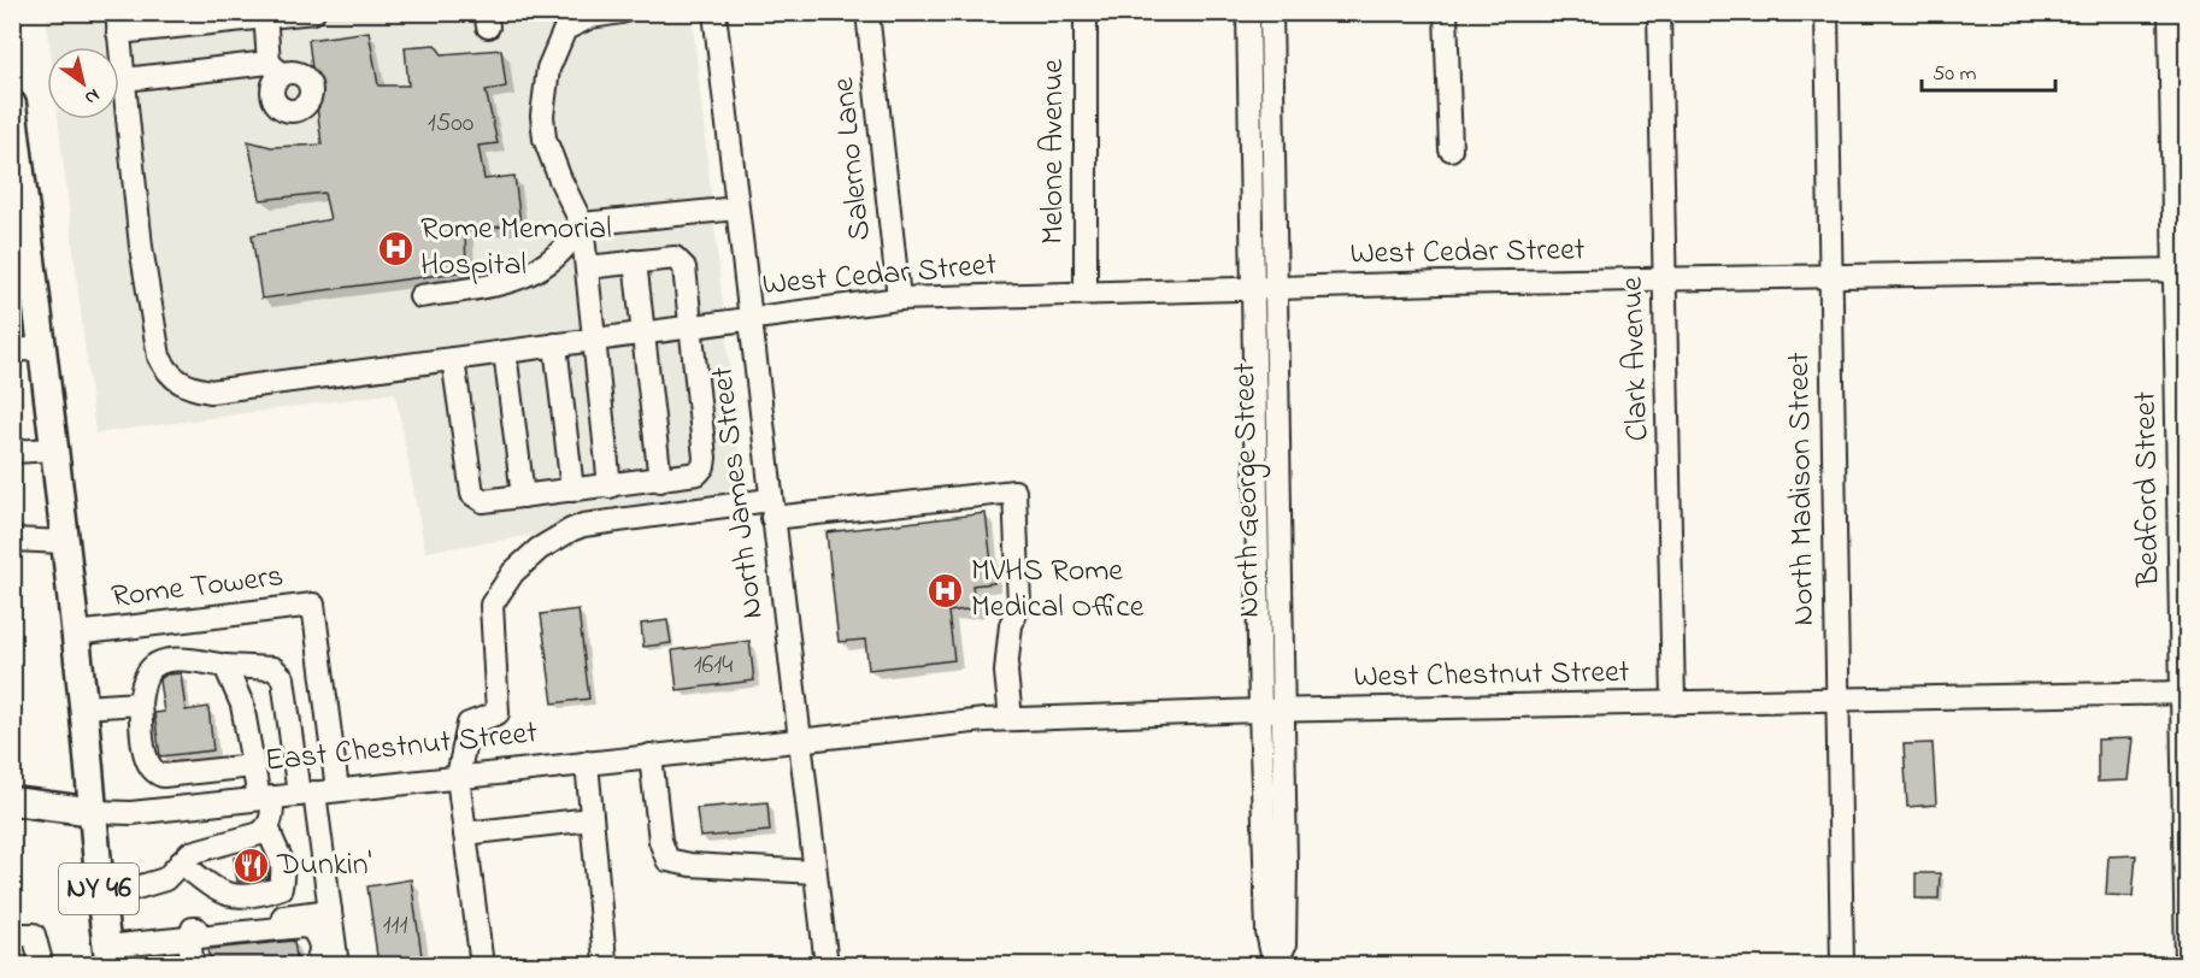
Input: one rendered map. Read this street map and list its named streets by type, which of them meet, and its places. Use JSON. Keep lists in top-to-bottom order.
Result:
{
  "streets": {
    "main road": ["East Chestnut Street", "NY 46"],
    "street": [
      "Melone Avenue",
      "Salerno Lane",
      "West Cedar Street",
      "Clark Avenue",
      "North Madison Street",
      "Bedford Street",
      "North George Street",
      "North James Street",
      "Rome Towers",
      "West Chestnut Street"
    ]
  },
  "crossings": [
    ["Melone Avenue", "West Cedar Street"],
    ["Salerno Lane", "West Cedar Street"],
    ["West Cedar Street", "Clark Avenue"],
    ["West Cedar Street", "North Madison Street"],
    ["West Cedar Street", "Bedford Street"],
    ["West Cedar Street", "North George Street"],
    ["West Cedar Street", "North James Street"],
    ["Clark Avenue", "West Chestnut Street"],
    ["North Madison Street", "West Chestnut Street"],
    ["Bedford Street", "West Chestnut Street"],
    ["North George Street", "West Chestnut Street"],
    ["North James Street", "West Chestnut Street"],
    ["North James Street", "East Chestnut Street"],
    ["Rome Towers", "East Chestnut Street"],
    ["Rome Towers", "NY 46"],
    ["West Chestnut Street", "East Chestnut Street"],
    ["East Chestnut Street", "NY 46"]
  ],
  "places": {
    "hospital": ["Rome Memorial Hospital", "MVHS Rome Medical Office"],
    "restaurant": ["Dunkin'"]
  },
  "house_numbers": ["1500", "1614", "111"],
  "scale_bar": "50 m",
  "north": "bottom right"
}
